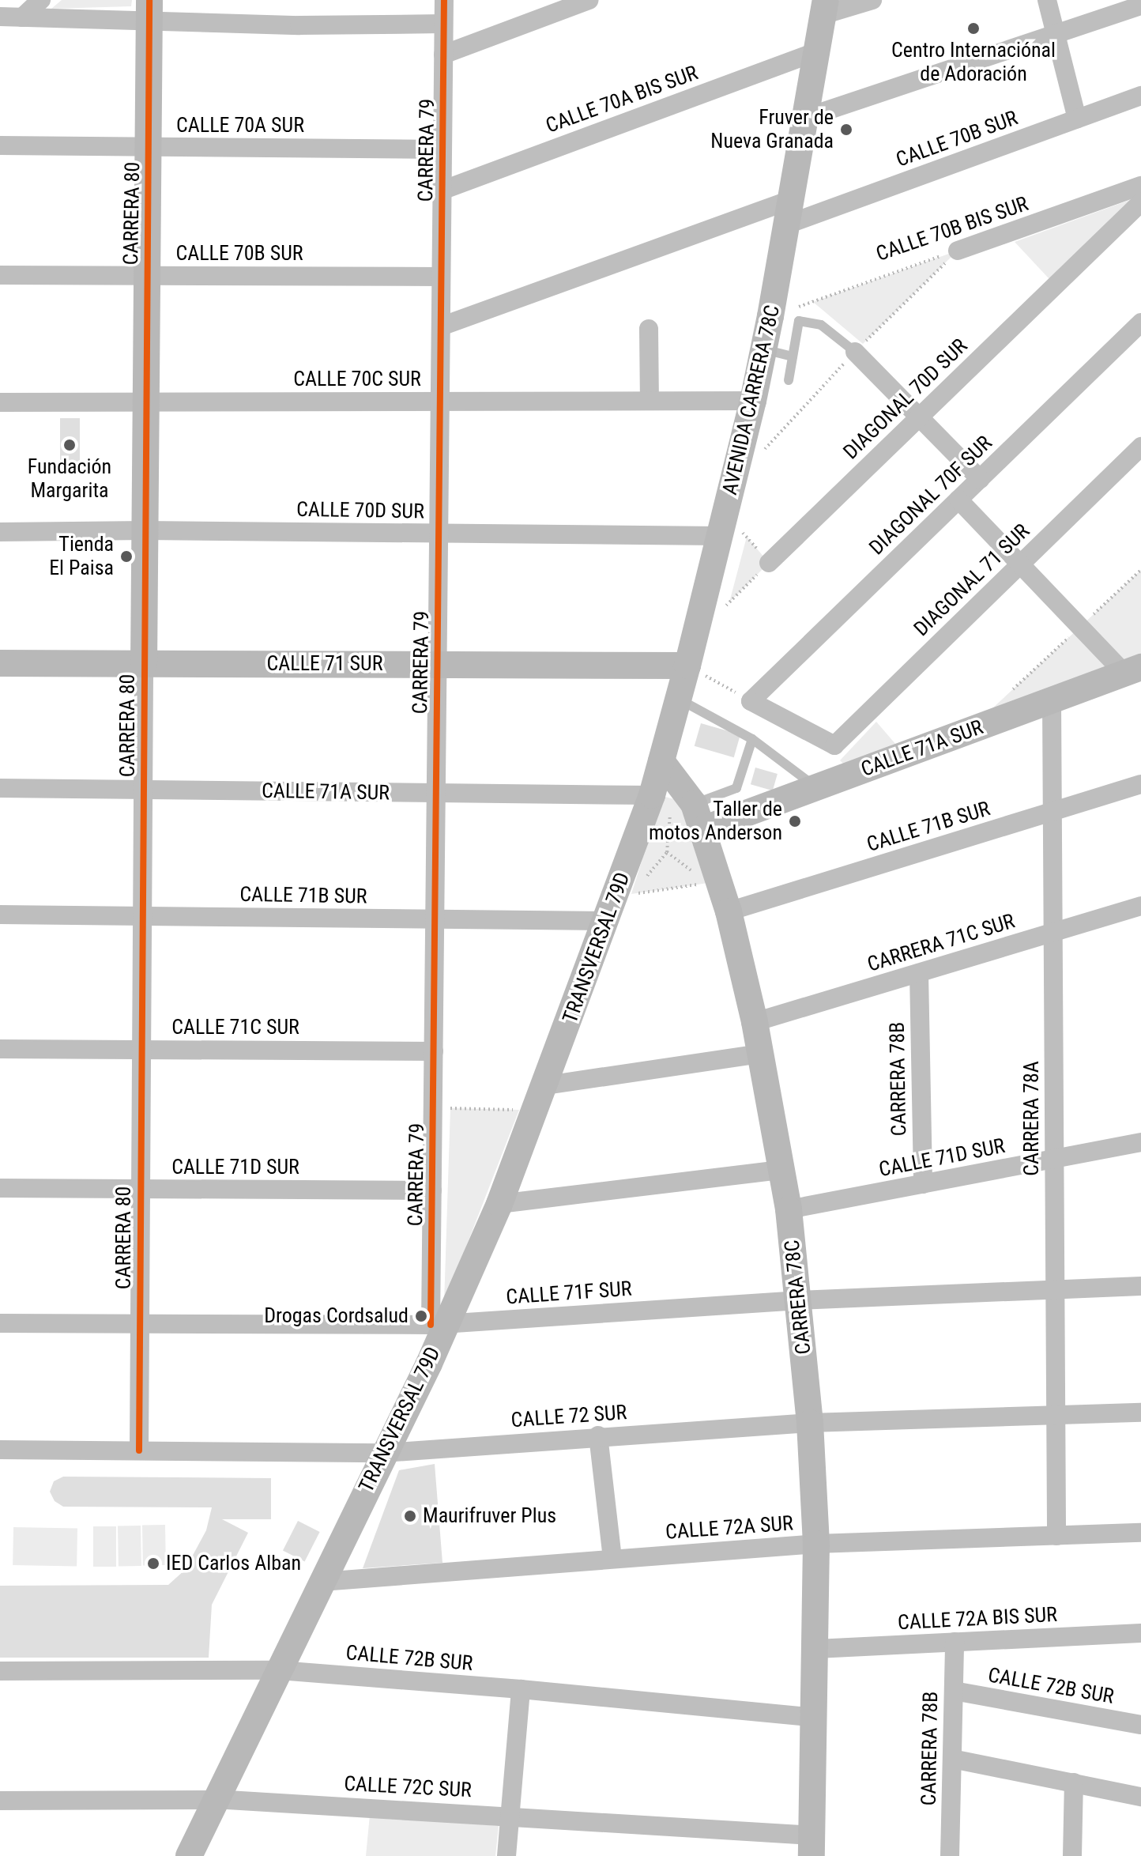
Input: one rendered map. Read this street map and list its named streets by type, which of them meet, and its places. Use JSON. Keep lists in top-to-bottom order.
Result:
{
  "streets": {
    "street": [
      "CALLE 70A BIS SUR",
      "CALLE 70A SUR",
      "CALLE 70B SUR",
      "CARRERA 79",
      "CARRERA 80",
      "CALLE 70B BIS SUR",
      "CALLE 70C SUR",
      "DIAGONAL 70D SUR",
      "AVENIDA CARRERA 78C",
      "DIAGONAL 70F SUR",
      "CALLE 70D SUR",
      "DIAGONAL 71 SUR",
      "CALLE 71 SUR",
      "CALLE 71A SUR",
      "CALLE 71B SUR",
      "CARRERA 71C SUR",
      "TRANSVERSAL 79D",
      "CALLE 71C SUR",
      "CARRERA 78B",
      "CARRERA 78A",
      "CALLE 71D SUR",
      "CALLE 71F SUR",
      "CARRERA 78C",
      "CALLE 72 SUR",
      "CALLE 72A SUR",
      "CALLE 72A BIS SUR",
      "CALLE 72B SUR",
      "CALLE 72C SUR"
    ]
  },
  "crossings": [
    ["CALLE 70A BIS SUR", "CARRERA 79"],
    ["CALLE 70A BIS SUR", "AVENIDA CARRERA 78C"],
    ["CALLE 70A SUR", "CARRERA 79"],
    ["CALLE 70A SUR", "CARRERA 80"],
    ["CALLE 70B SUR", "CARRERA 79"],
    ["CALLE 70B SUR", "CARRERA 80"],
    ["CALLE 70B SUR", "AVENIDA CARRERA 78C"],
    ["CARRERA 79", "CALLE 70C SUR"],
    ["CARRERA 79", "CALLE 70D SUR"],
    ["CARRERA 79", "CALLE 71 SUR"],
    ["CARRERA 79", "CALLE 71A SUR"],
    ["CARRERA 79", "CALLE 71B SUR"],
    ["CARRERA 79", "TRANSVERSAL 79D"],
    ["CARRERA 79", "CALLE 71C SUR"],
    ["CARRERA 79", "CALLE 71D SUR"],
    ["CARRERA 79", "CALLE 71F SUR"],
    ["CARRERA 80", "CALLE 70C SUR"],
    ["CARRERA 80", "CALLE 70D SUR"],
    ["CARRERA 80", "CALLE 71 SUR"],
    ["CARRERA 80", "CALLE 71A SUR"],
    ["CARRERA 80", "CALLE 71B SUR"],
    ["CARRERA 80", "CALLE 71C SUR"],
    ["CARRERA 80", "CALLE 71D SUR"],
    ["CARRERA 80", "CALLE 71F SUR"],
    ["CARRERA 80", "CALLE 72 SUR"],
    ["CALLE 70C SUR", "AVENIDA CARRERA 78C"],
    ["AVENIDA CARRERA 78C", "CALLE 70D SUR"],
    ["AVENIDA CARRERA 78C", "CALLE 71 SUR"],
    ["AVENIDA CARRERA 78C", "CALLE 71A SUR"],
    ["AVENIDA CARRERA 78C", "TRANSVERSAL 79D"],
    ["AVENIDA CARRERA 78C", "CARRERA 78C"],
    ["DIAGONAL 70F SUR", "DIAGONAL 71 SUR"],
    ["CALLE 71A SUR", "TRANSVERSAL 79D"],
    ["CALLE 71A SUR", "CARRERA 78A"],
    ["CALLE 71A SUR", "CARRERA 78C"],
    ["CALLE 71B SUR", "TRANSVERSAL 79D"],
    ["CALLE 71B SUR", "CARRERA 78A"],
    ["CALLE 71B SUR", "CARRERA 78C"],
    ["CARRERA 71C SUR", "CARRERA 78B"],
    ["CARRERA 71C SUR", "CARRERA 78A"],
    ["CARRERA 71C SUR", "CARRERA 78C"],
    ["TRANSVERSAL 79D", "CALLE 71F SUR"],
    ["TRANSVERSAL 79D", "CALLE 72 SUR"],
    ["TRANSVERSAL 79D", "CALLE 72A SUR"],
    ["TRANSVERSAL 79D", "CALLE 72B SUR"],
    ["TRANSVERSAL 79D", "CALLE 72C SUR"],
    ["CARRERA 78B", "CALLE 71D SUR"],
    ["CARRERA 78B", "CALLE 72A BIS SUR"],
    ["CARRERA 78B", "CALLE 72B SUR"],
    ["CARRERA 78A", "CALLE 71D SUR"],
    ["CARRERA 78A", "CALLE 71F SUR"],
    ["CARRERA 78A", "CALLE 72 SUR"],
    ["CARRERA 78A", "CALLE 72A SUR"],
    ["CALLE 71D SUR", "CARRERA 78C"],
    ["CALLE 71F SUR", "CARRERA 78C"],
    ["CARRERA 78C", "CALLE 72 SUR"],
    ["CARRERA 78C", "CALLE 72A SUR"],
    ["CARRERA 78C", "CALLE 72A BIS SUR"],
    ["CARRERA 78C", "CALLE 72B SUR"],
    ["CARRERA 78C", "CALLE 72C SUR"]
  ],
  "places": [
    "Centro Internaciónal de Adoración",
    "Fruver de Nueva Granada",
    "Fundación Margarita",
    "Tienda El Paisa",
    "Taller de motos Anderson",
    "Drogas Cordsalud",
    "Maurifruver Plus",
    "IED Carlos Alban"
  ]
}
